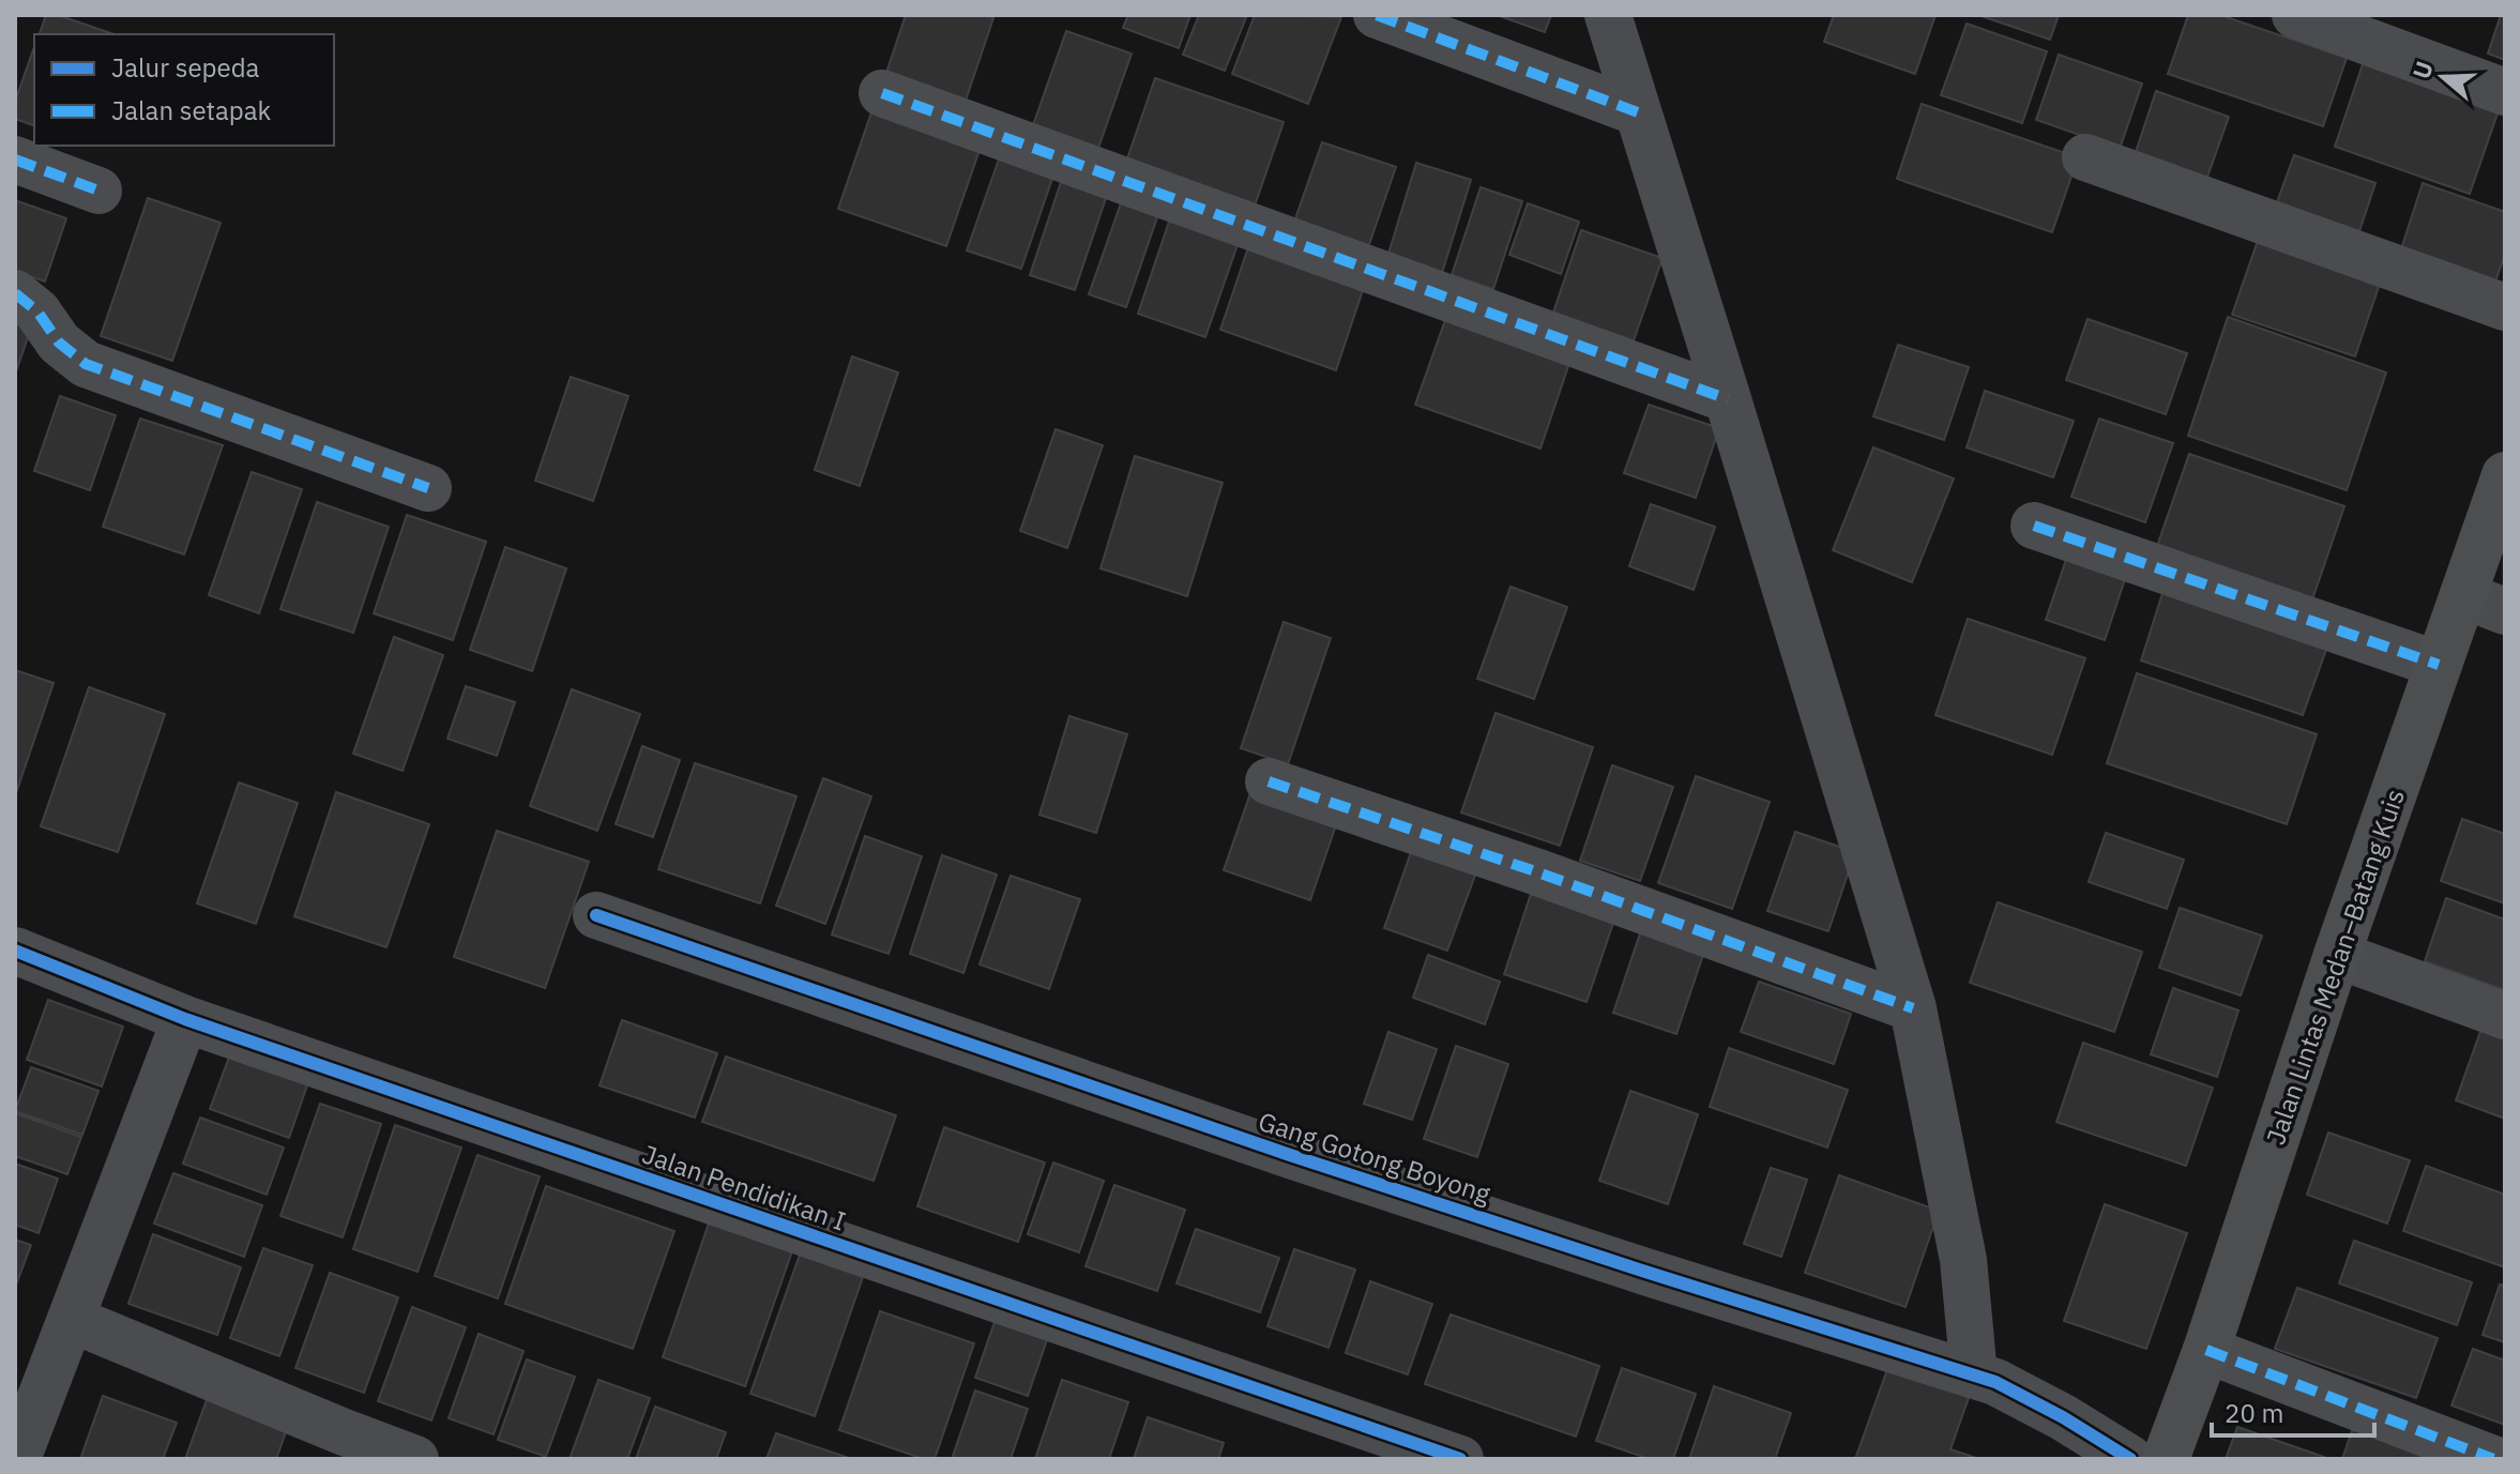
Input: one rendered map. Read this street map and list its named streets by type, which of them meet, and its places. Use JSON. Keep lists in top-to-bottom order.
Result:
{
  "streets": {
    "highway": ["Jalan Lintas Medan–Batang Kuis"],
    "street": ["Gang Gotong Boyong", "Jalan Pendidikan I"]
  },
  "legend": ["Jalur sepeda", "Jalan setapak"],
  "scale_bar": "20 m",
  "north": "left"
}
